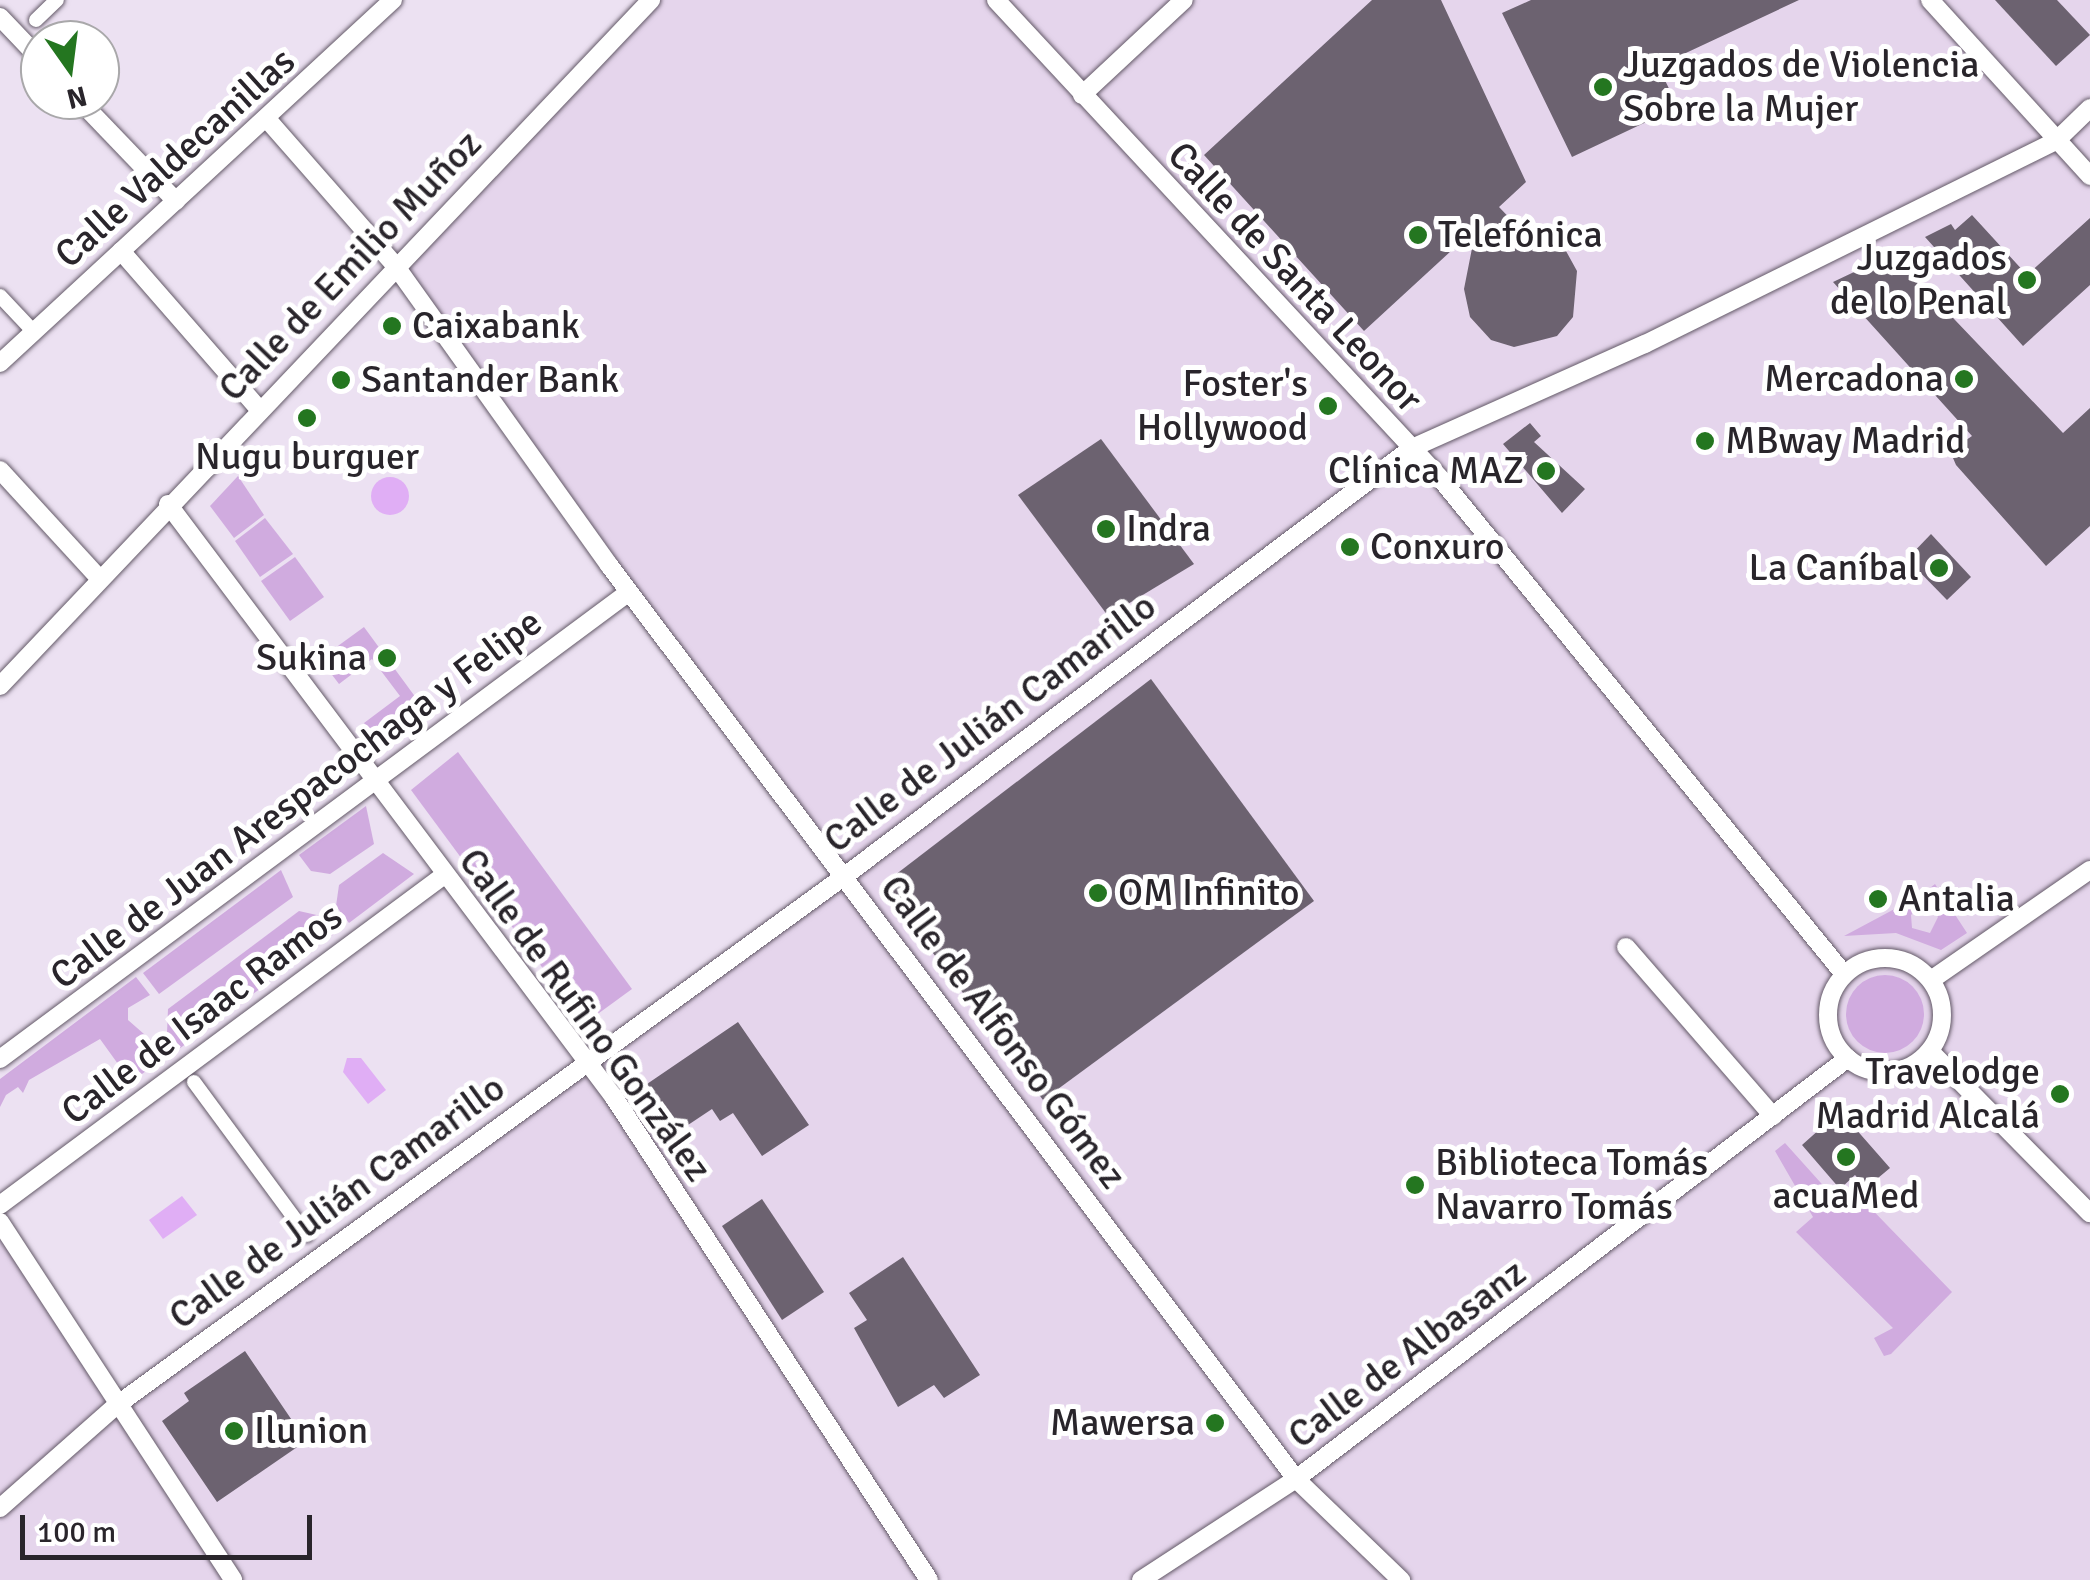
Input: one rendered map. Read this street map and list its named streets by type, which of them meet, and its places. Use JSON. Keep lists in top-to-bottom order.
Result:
{
  "streets": {
    "street": [
      "Calle Valdecanillas",
      "Calle de Emilio Muñoz",
      "Calle de Santa Leonor",
      "Calle de Julián Camarillo",
      "Calle de Juan Arespacochaga y Felipe",
      "Calle de Isaac Ramos",
      "Calle de Rufino González",
      "Calle de Alfonso Gómez",
      "Calle de Albasanz"
    ]
  },
  "crossings": [
    ["Calle Valdecanillas", "Calle de Alfonso Gómez"],
    ["Calle de Emilio Muñoz", "Calle de Rufino González"],
    ["Calle de Emilio Muñoz", "Calle de Alfonso Gómez"],
    ["Calle de Santa Leonor", "Calle de Julián Camarillo"],
    ["Calle de Santa Leonor", "Calle de Albasanz"],
    ["Calle de Julián Camarillo", "Calle de Rufino González"],
    ["Calle de Julián Camarillo", "Calle de Alfonso Gómez"],
    ["Calle de Juan Arespacochaga y Felipe", "Calle de Rufino González"],
    ["Calle de Juan Arespacochaga y Felipe", "Calle de Alfonso Gómez"],
    ["Calle de Isaac Ramos", "Calle de Rufino González"],
    ["Calle de Alfonso Gómez", "Calle de Albasanz"]
  ],
  "places": [
    "Juzgados de Violencia Sobre la Mujer",
    "Telefónica",
    "Juzgados de lo Penal",
    "Caixabank",
    "Mercadona",
    "Santander Bank",
    "Foster's Hollywood",
    "Nugu burguer",
    "MBway Madrid",
    "Clínica MAZ",
    "Indra",
    "Conxuro",
    "La Caníbal",
    "Sukina",
    "OM Infinito",
    "Antalia",
    "Travelodge Madrid Alcalá",
    "acuaMed",
    "Biblioteca Tomás Navarro Tomás",
    "Mawersa",
    "Ilunion"
  ],
  "scale_bar": "100 m",
  "north": "bottom"
}
